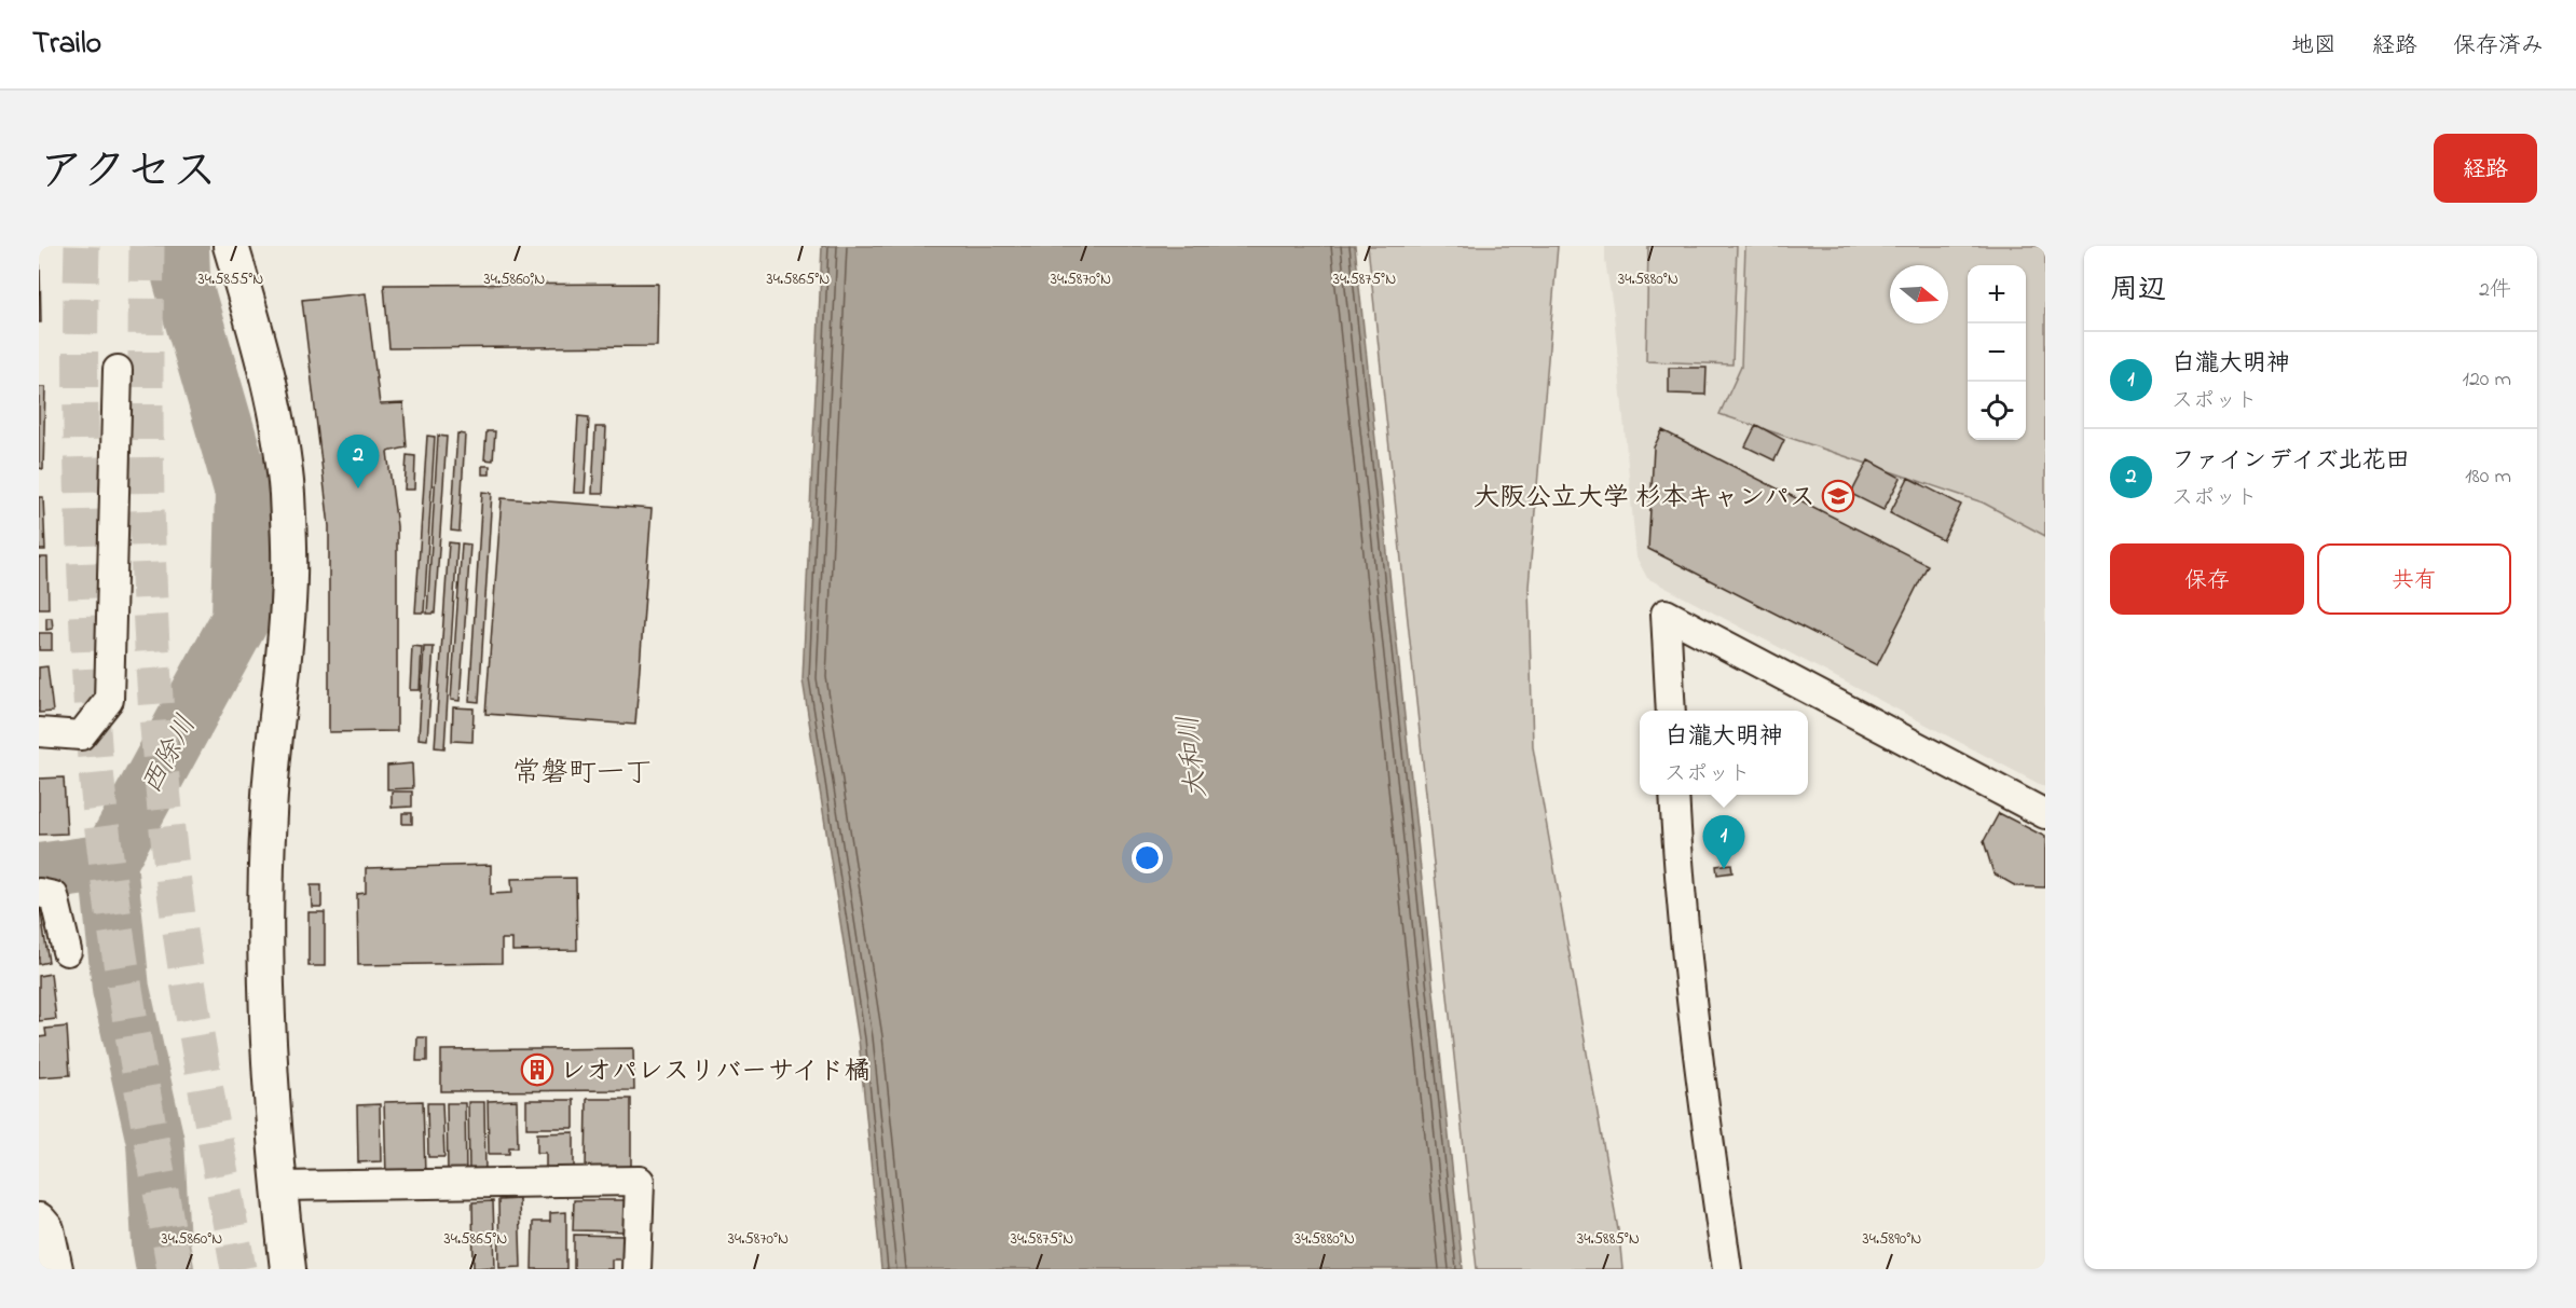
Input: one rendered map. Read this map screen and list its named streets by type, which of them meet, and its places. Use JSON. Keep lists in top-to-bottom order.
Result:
{
  "districts": ["常磐町一丁"],
  "water": ["西除川", "大和川"],
  "places": {
    "school or university": ["大阪公立大学 杉本キャンパス"],
    "building": ["レオパレスリバーサイド橘"]
  },
  "north": "right",
  "page": {
    "header": "Trailo",
    "nav": ["地図", "経路", "保存済み"],
    "title": "アクセス",
    "buttons": [
      "経路",
      ["保存", "共有"]
    ],
    "heading": ["周辺", "2件"],
    "map_buttons": ["+", "−"],
    "list": [
      {
        "mark": "1",
        "name": "白瀧大明神",
        "note": "スポット",
        "value": "120 m"
      },
      {
        "mark": "2",
        "name": "ファインデイズ北花田",
        "note": "スポット",
        "value": "180 m"
      }
    ],
    "pins": ["2", "1"],
    "popup": ["白瀧大明神", "スポット"]
  },
  "coordinates": [
    "34.5855°N",
    "34.5860°N",
    "34.5865°N",
    "34.5870°N",
    "34.5875°N",
    "34.5880°N",
    "34.5885°N",
    "34.5890°N"
  ]
}
